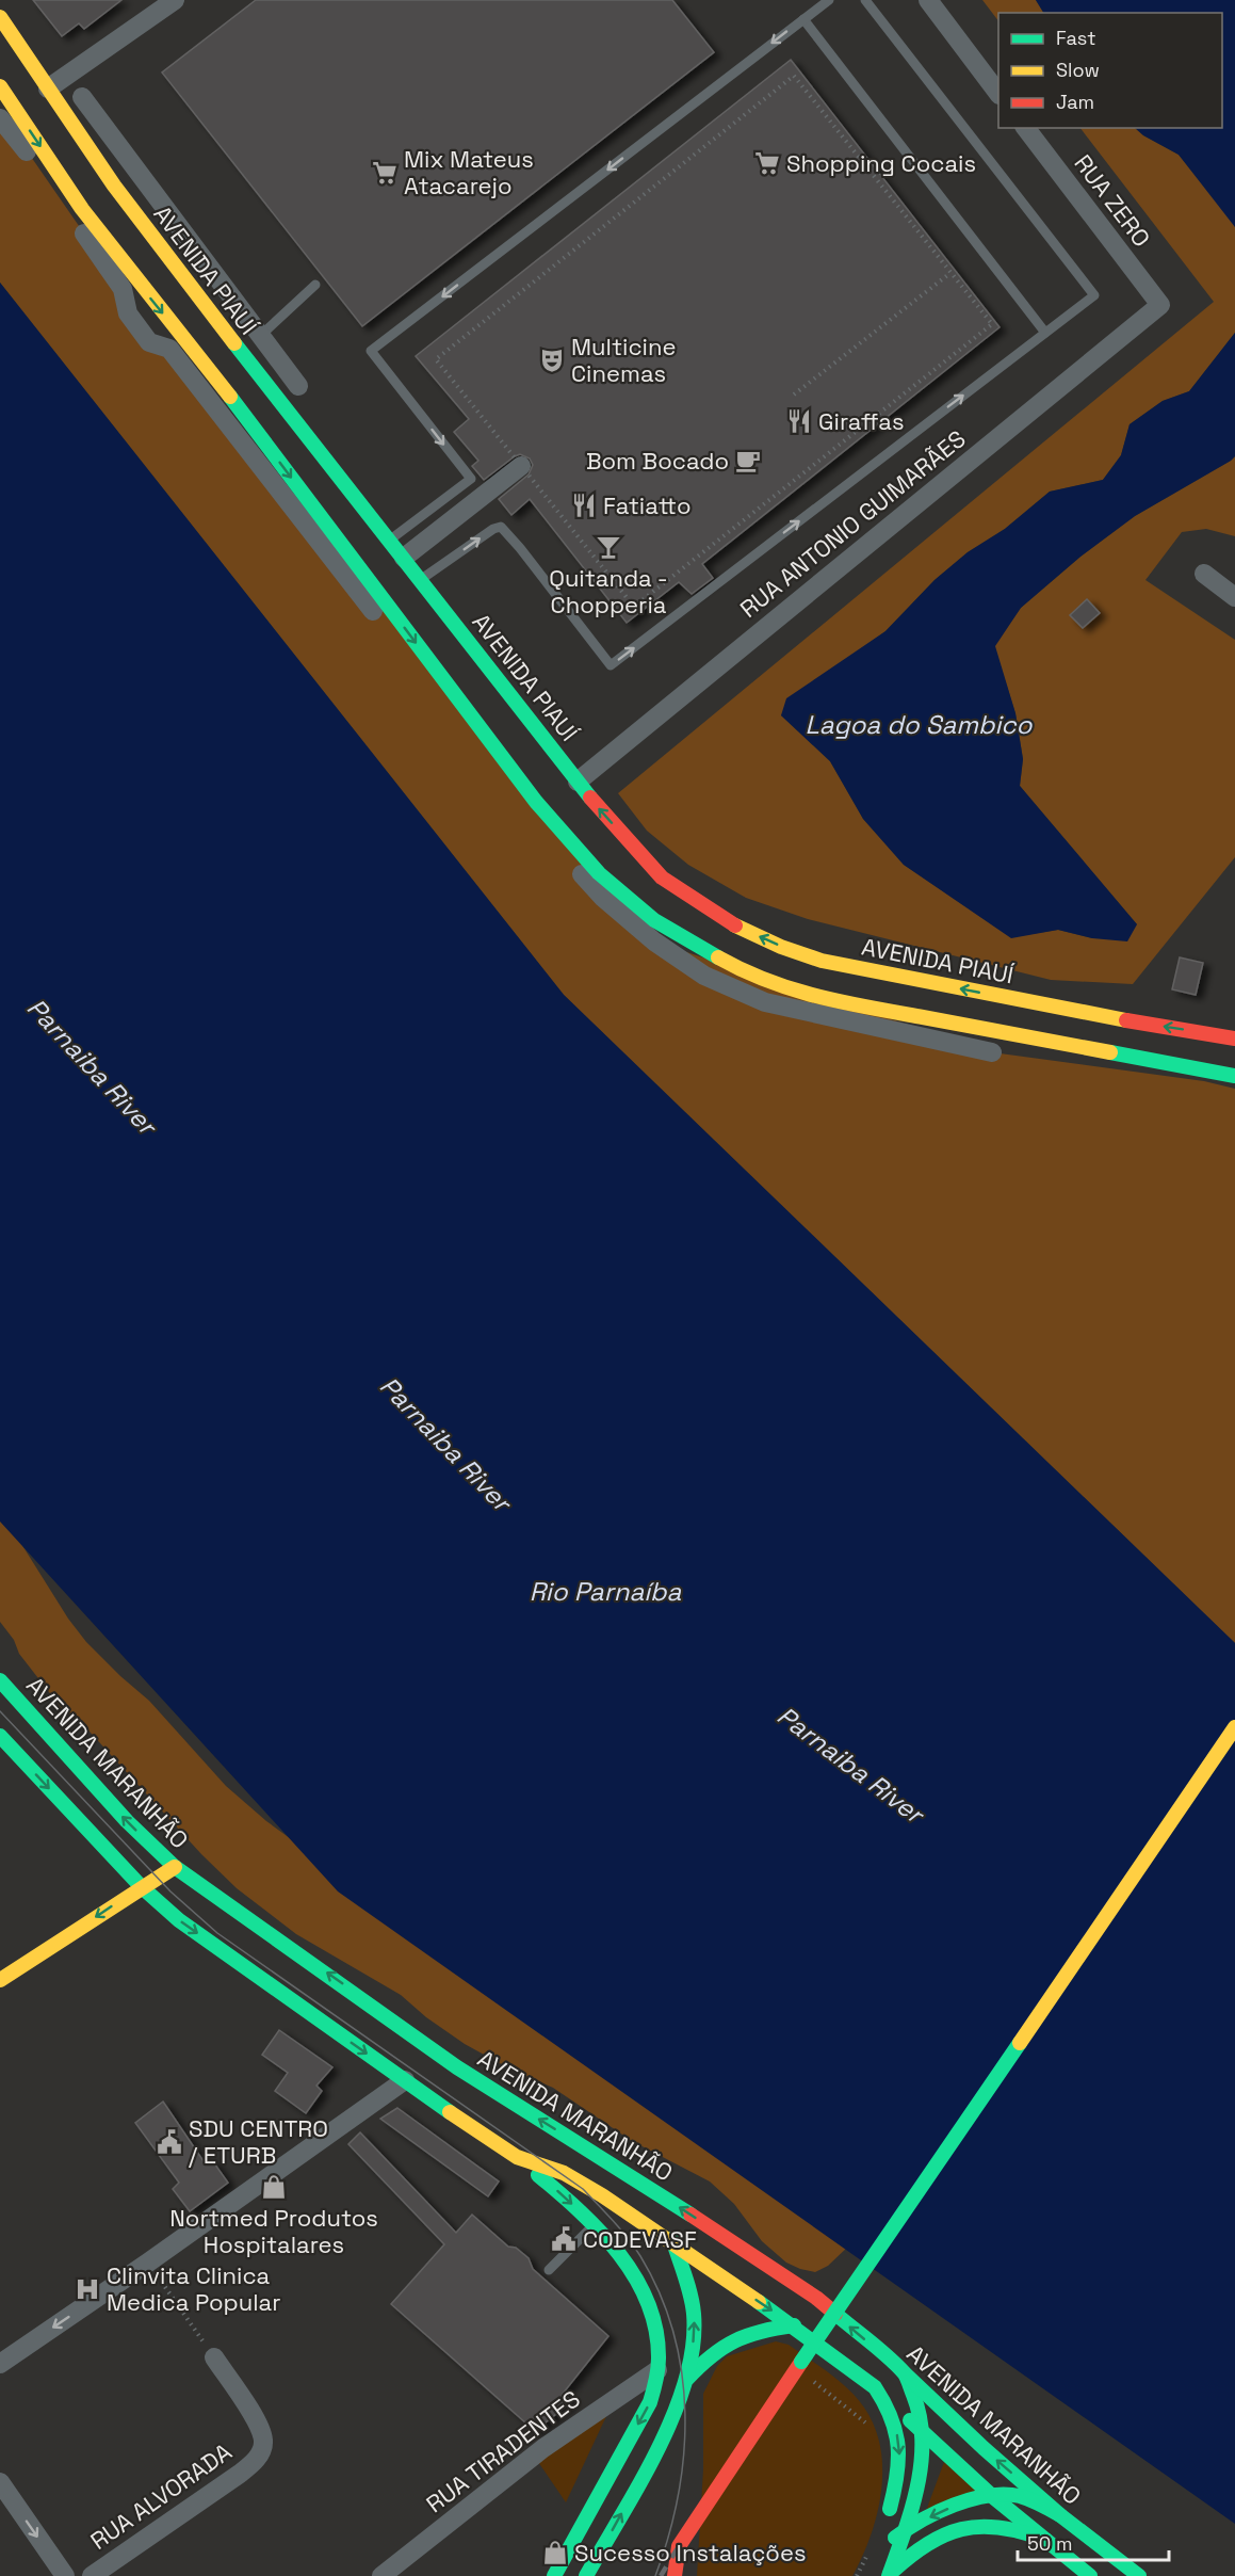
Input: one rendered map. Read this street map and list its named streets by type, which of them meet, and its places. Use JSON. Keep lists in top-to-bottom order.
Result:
{
  "streets": {
    "main road": ["AVENIDA PIAUÍ", "AVENIDA MARANHÃO"],
    "street": [
      "RUA ZERO",
      "RUA ANTONIO GUIMARÃES",
      "RUA TIRADENTES",
      "RUA ALVORADA"
    ]
  },
  "crossings": [
    ["RUA ZERO", "RUA ANTONIO GUIMARÃES"],
    ["AVENIDA PIAUÍ", "RUA ANTONIO GUIMARÃES"]
  ],
  "water": ["Lagoa do Sambico", "Parnaiba River", "Rio Parnaíba"],
  "places": {
    "supermarket": ["Shopping Cocais", "Mix Mateus Atacarejo"],
    "theatre": ["Multicine Cinemas"],
    "restaurant": ["Giraffas", "Fatiatto"],
    "cafe": ["Bom Bocado"],
    "bar": ["Quitanda - Chopperia"],
    "public building": ["SDU CENTRO / ETURB", "CODEVASF"],
    "shop": ["Nortmed Produtos Hospitalares", "Sucesso Instalações"],
    "hospital": ["Clinvita Clinica Medica Popular"]
  },
  "legend": ["Fast", "Slow", "Jam"],
  "scale_bar": "50 m"
}
